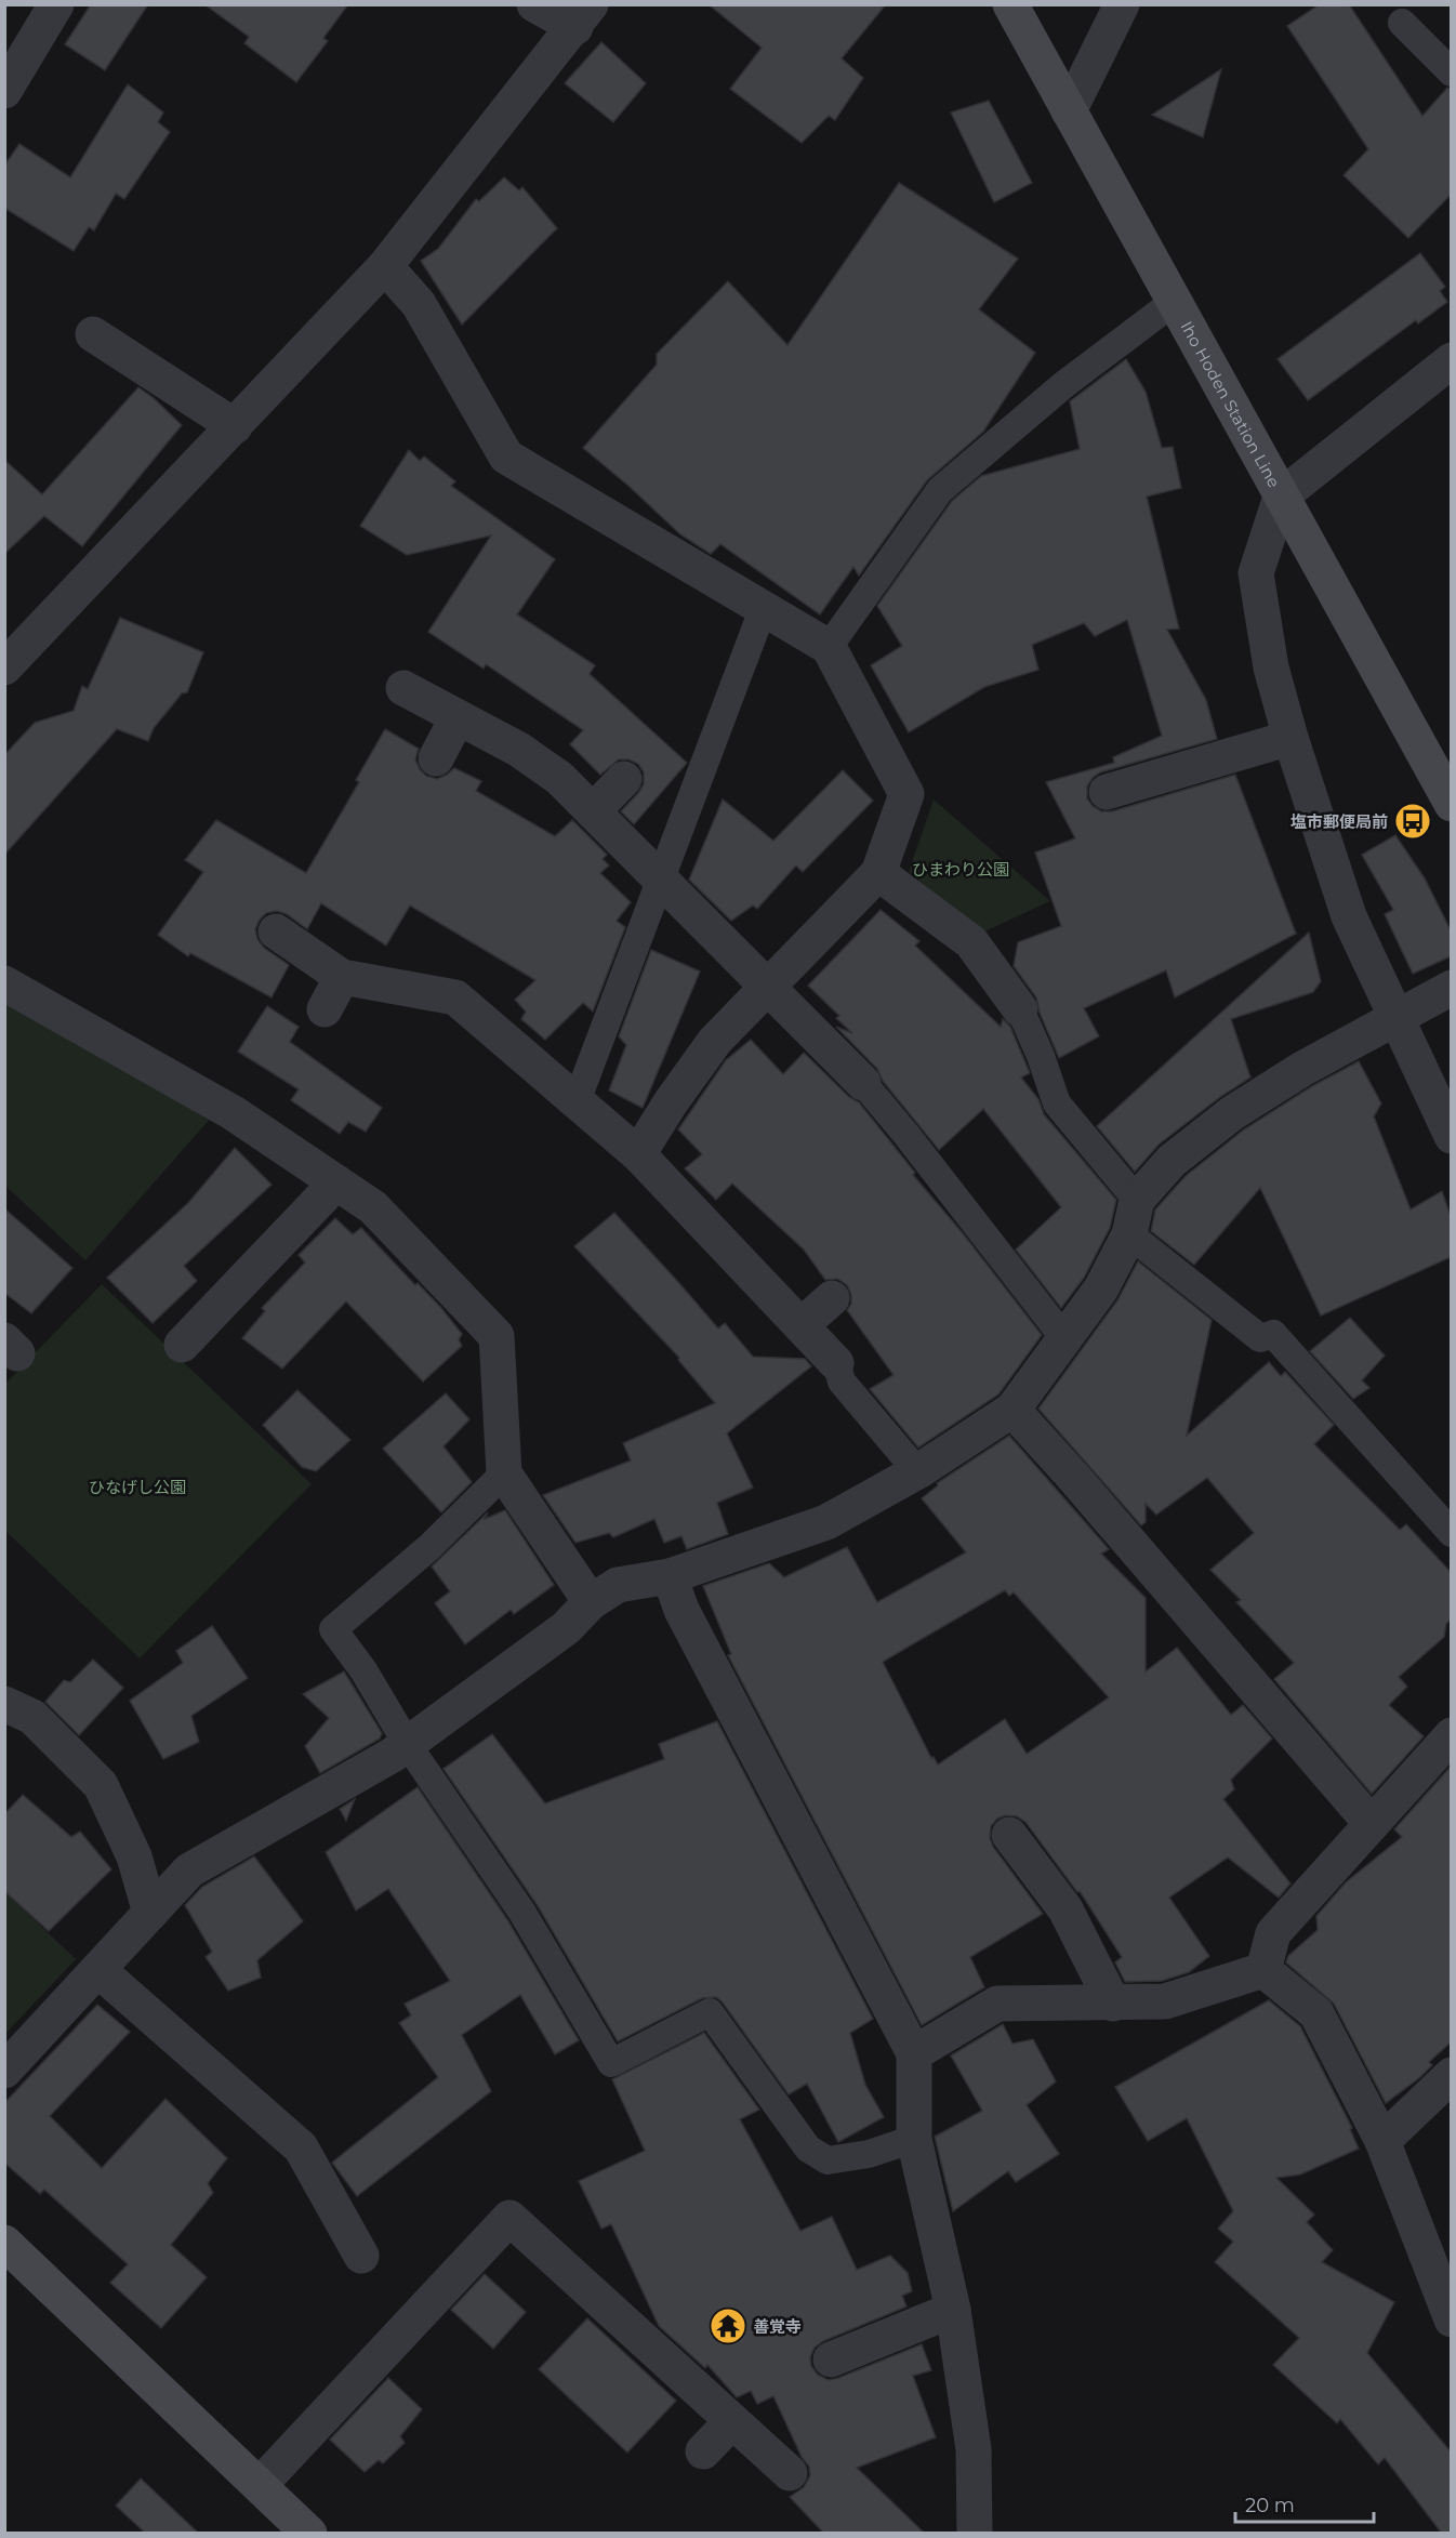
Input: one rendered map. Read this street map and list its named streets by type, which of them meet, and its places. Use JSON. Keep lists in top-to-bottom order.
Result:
{
  "streets": {
    "main road": ["Iho Hoden Station Line"]
  },
  "parks": ["ひまわり公園", "ひなげし公園"],
  "places": {
    "bus stop": ["塩市郵便局前"],
    "temple": ["善覚寺"]
  },
  "scale_bar": "20 m"
}
